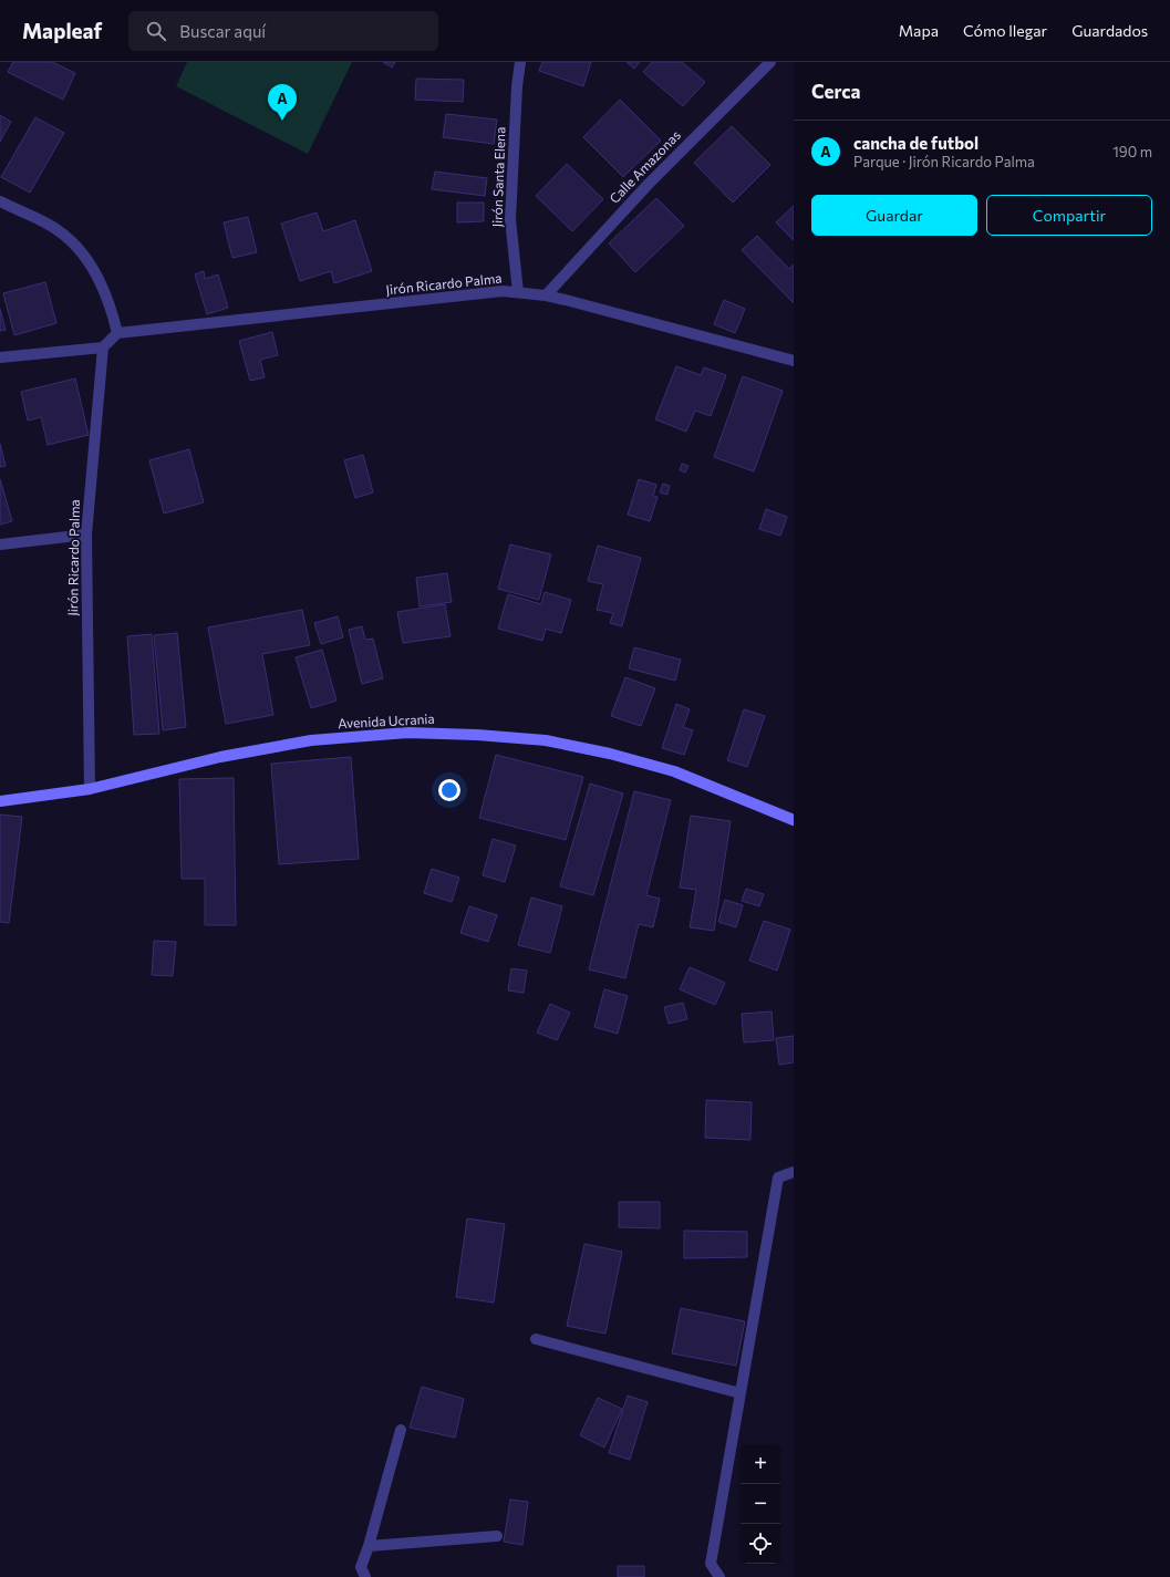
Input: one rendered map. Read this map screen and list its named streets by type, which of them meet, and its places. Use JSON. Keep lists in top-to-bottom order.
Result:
{
  "streets": {
    "main road": ["Avenida Ucrania"],
    "street": ["Calle Amazonas", "Jirón Santa Elena", "Jirón Ricardo Palma"]
  },
  "crossings": [
    ["Calle Amazonas", "Jirón Ricardo Palma"],
    ["Jirón Santa Elena", "Jirón Ricardo Palma"],
    ["Jirón Ricardo Palma", "Avenida Ucrania"]
  ],
  "page": {
    "header": "Mapleaf",
    "search": "Buscar aquí",
    "nav": ["Mapa", "Cómo llegar", "Guardados"],
    "heading": "Cerca",
    "pins": "A",
    "list": [
      {
        "mark": "A",
        "name": "cancha de futbol",
        "note": "Parque · Jirón Ricardo Palma",
        "value": "190 m"
      }
    ],
    "buttons": ["Guardar", "Compartir"],
    "map_buttons": ["+", "−"]
  }
}
